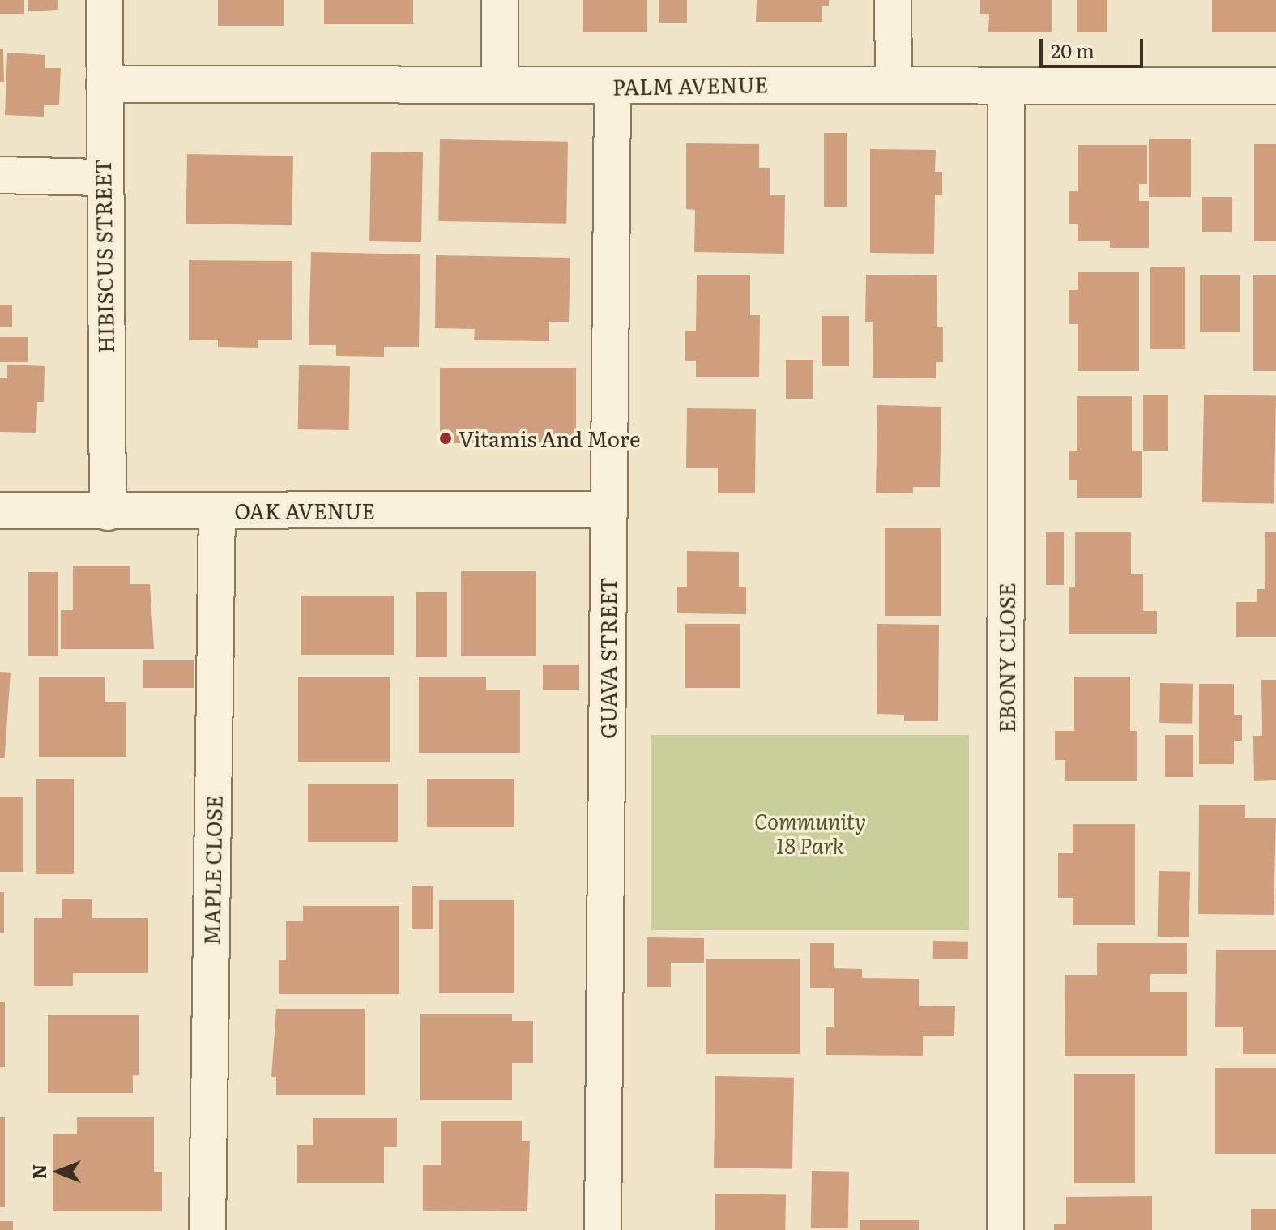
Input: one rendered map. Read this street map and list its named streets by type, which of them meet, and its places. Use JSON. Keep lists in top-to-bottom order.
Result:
{
  "streets": {
    "street": [
      "PALM AVENUE",
      "HIBISCUS STREET",
      "OAK AVENUE",
      "GUAVA STREET",
      "EBONY CLOSE",
      "MAPLE CLOSE"
    ]
  },
  "crossings": [
    ["PALM AVENUE", "HIBISCUS STREET"],
    ["PALM AVENUE", "GUAVA STREET"],
    ["PALM AVENUE", "EBONY CLOSE"],
    ["HIBISCUS STREET", "OAK AVENUE"],
    ["OAK AVENUE", "GUAVA STREET"],
    ["OAK AVENUE", "MAPLE CLOSE"]
  ],
  "parks": ["Community 18 Park"],
  "places": ["Vitamis And More"],
  "scale_bar": "20 m",
  "north": "left"
}
